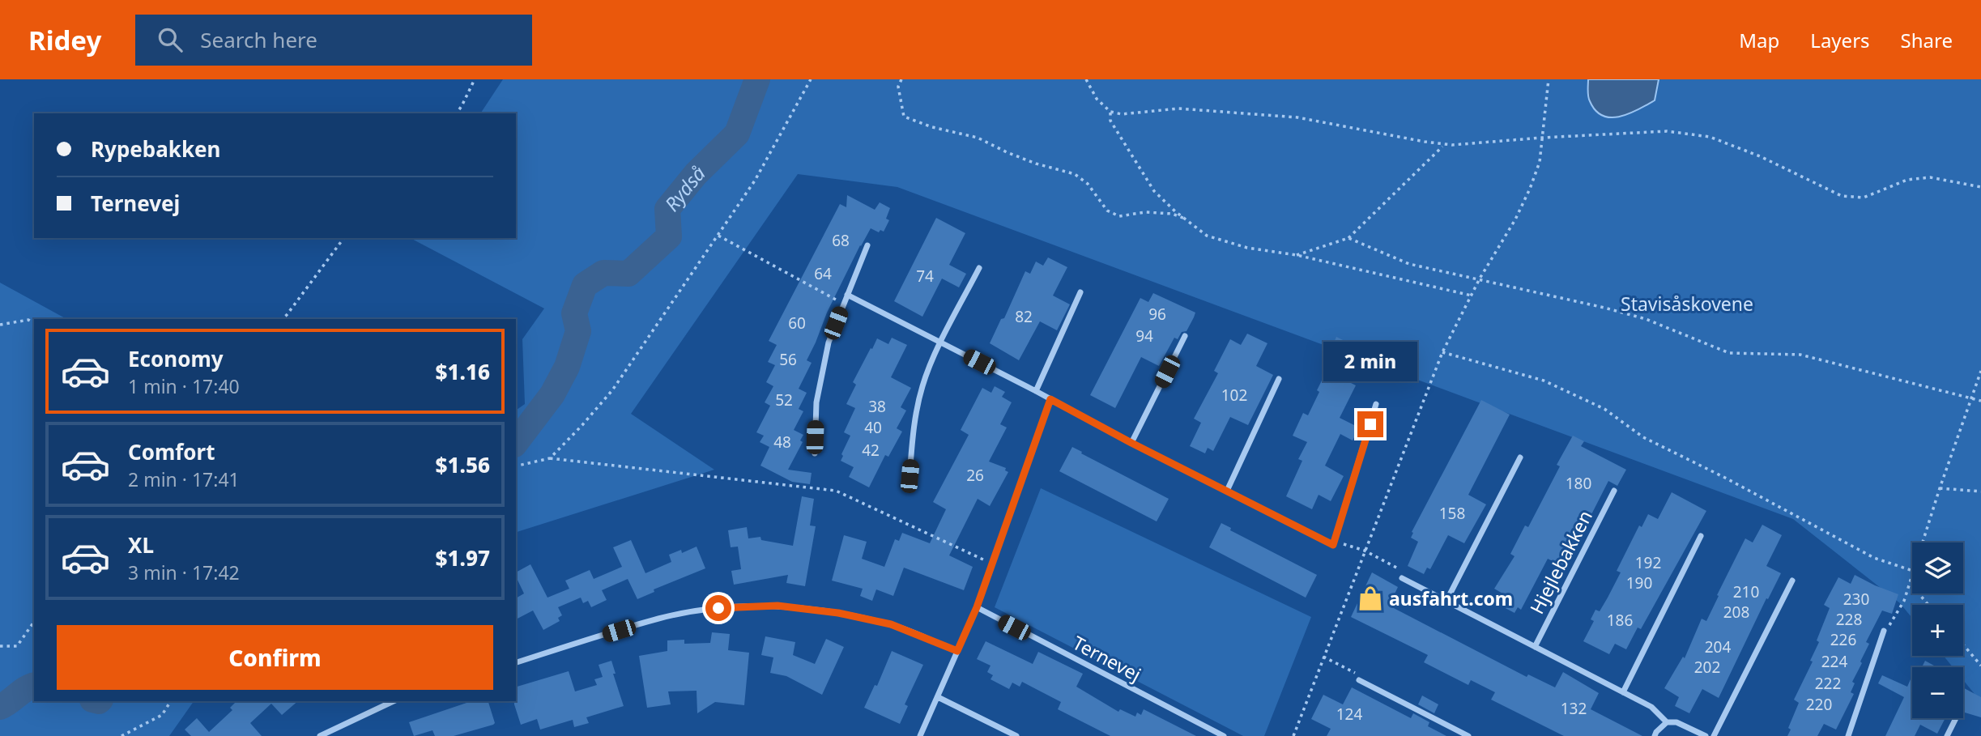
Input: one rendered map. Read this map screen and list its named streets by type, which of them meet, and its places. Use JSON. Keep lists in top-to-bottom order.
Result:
{
  "streets": {
    "street": ["Hjejlebakken", "Ternevej"]
  },
  "water": ["Rydså"],
  "parks": ["Stavisåskovene"],
  "places": {
    "shop": ["ausfahrt.com"]
  },
  "house_numbers": [
    "68",
    "64",
    "74",
    "96",
    "82",
    "60",
    "94",
    "56",
    "102",
    "52",
    "38",
    "40",
    "48",
    "42",
    "26",
    "180",
    "158",
    "192",
    "190",
    "210",
    "230",
    "208",
    "228",
    "186",
    "226",
    "204",
    "224",
    "202",
    "222",
    "220",
    "132",
    "124"
  ],
  "page": {
    "header": "Ridey",
    "search": "Search here",
    "nav": ["Map", "Layers", "Share"],
    "banner": ["Rypebakken", "Ternevej"],
    "list": [
      {
        "name": "Economy",
        "note": "1 min · 17:40",
        "value": "$1.16"
      },
      {
        "name": "Comfort",
        "note": "2 min · 17:41",
        "value": "$1.56"
      },
      {
        "name": "XL",
        "note": "3 min · 17:42",
        "value": "$1.97"
      }
    ],
    "bubble": "2 min",
    "map_buttons": ["+", "−"],
    "buttons": "Confirm"
  }
}
